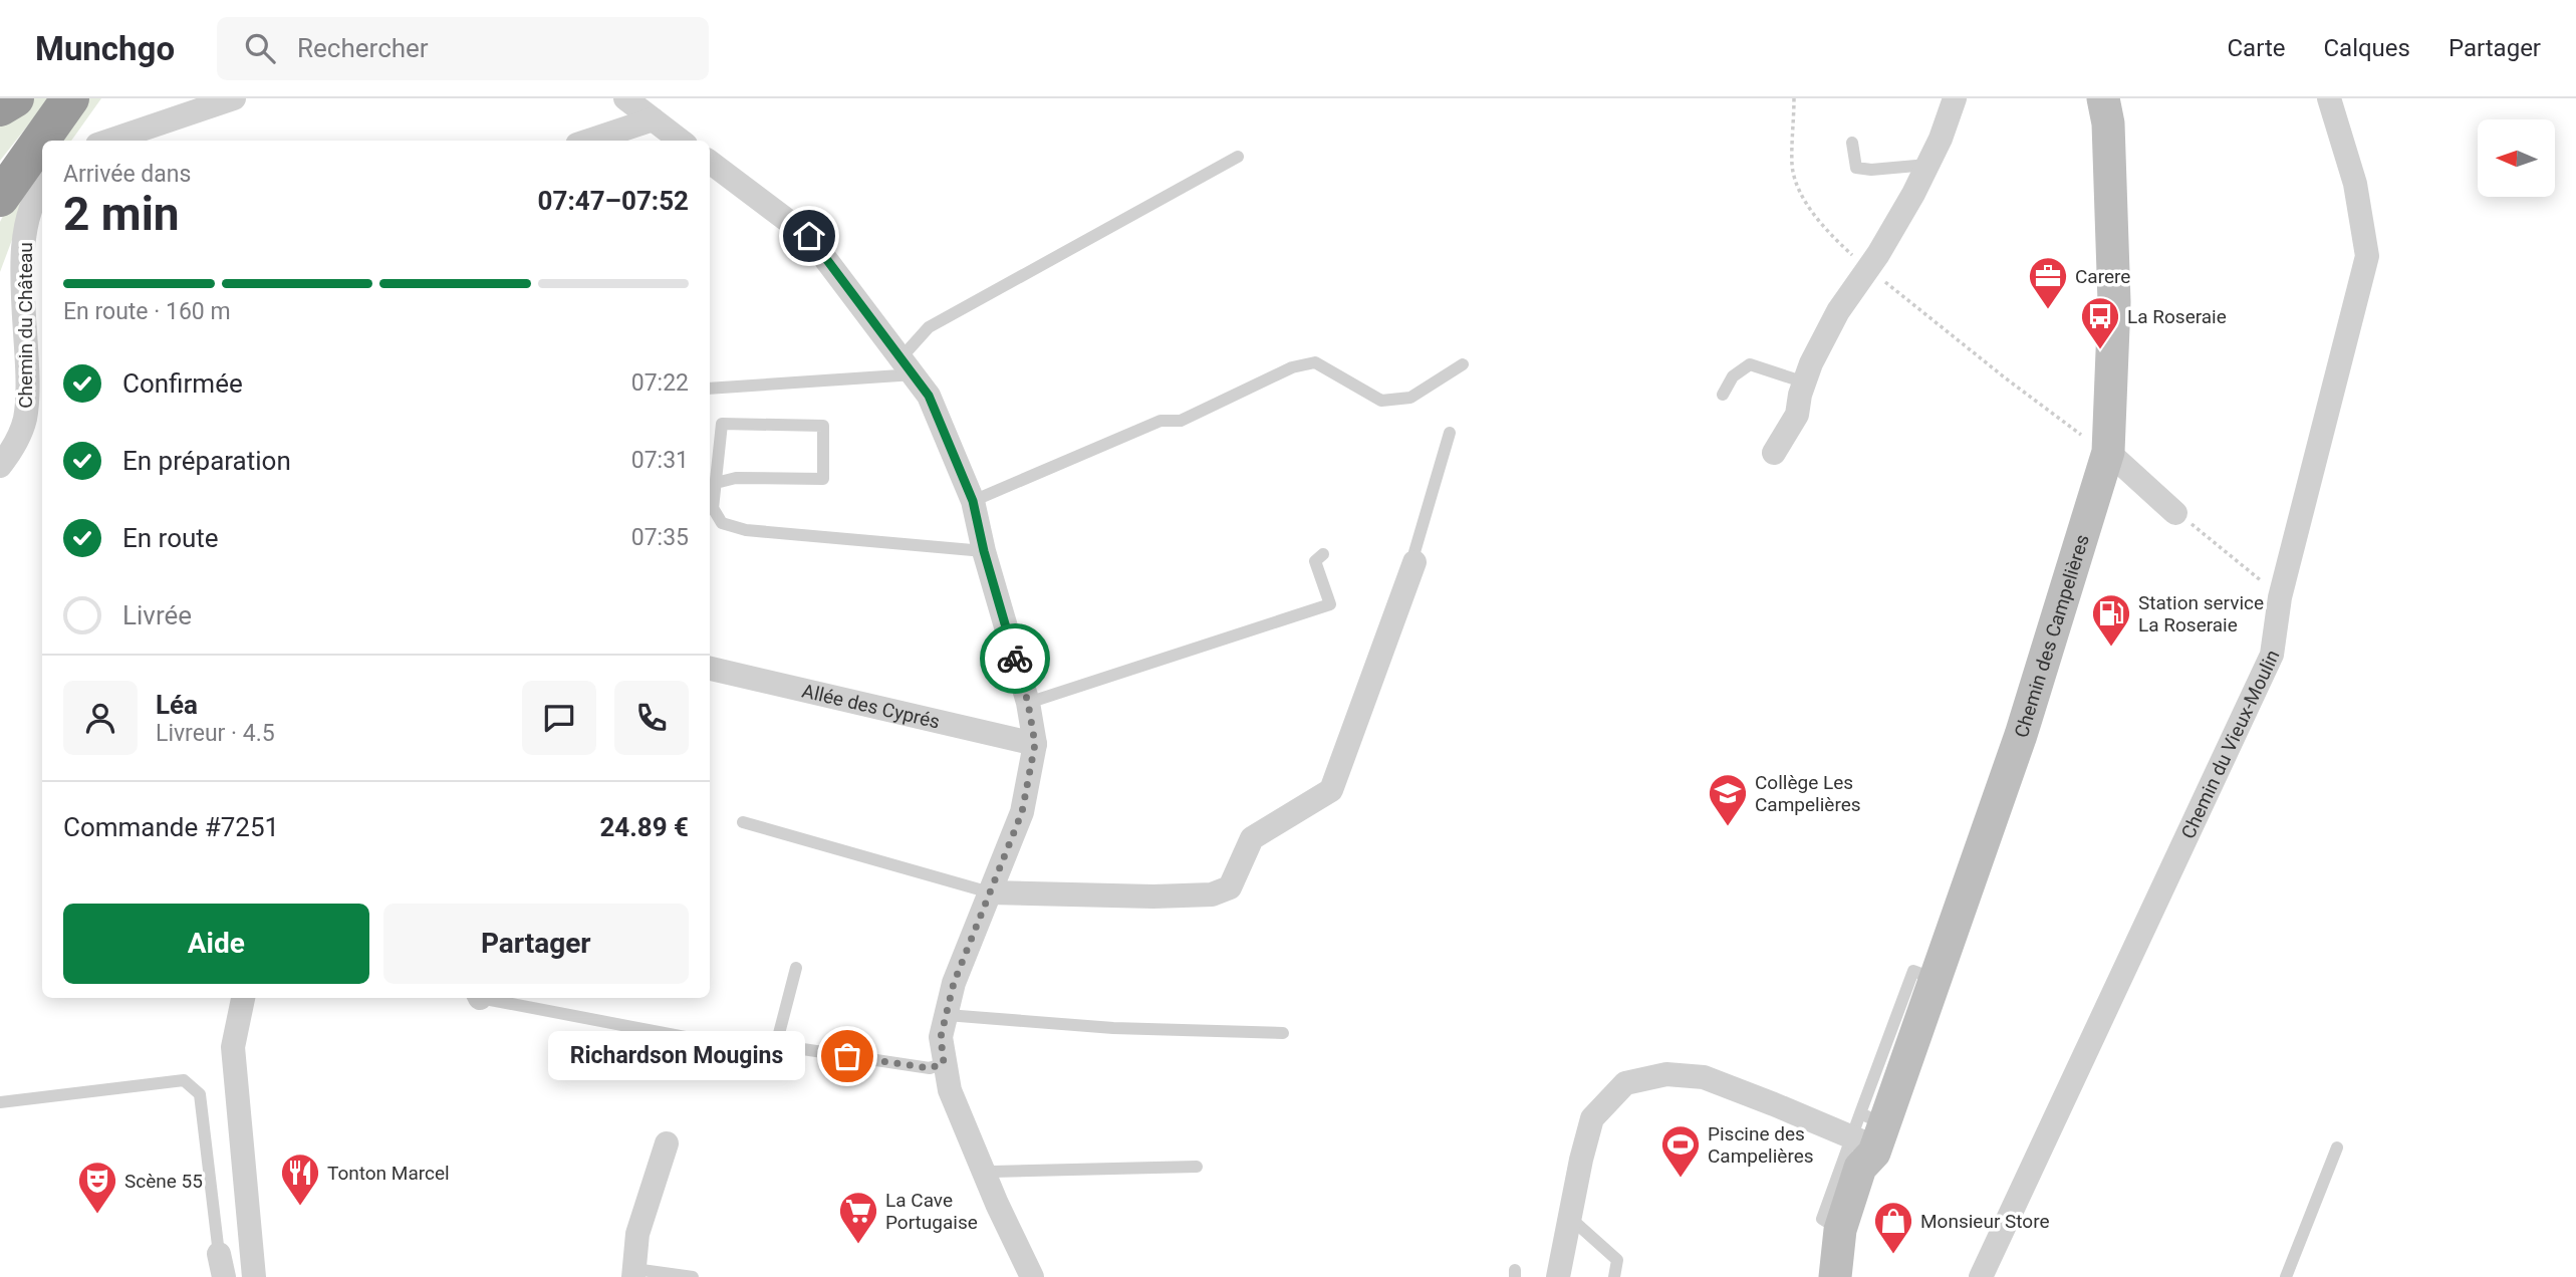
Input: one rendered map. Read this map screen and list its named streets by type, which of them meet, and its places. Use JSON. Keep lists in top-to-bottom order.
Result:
{
  "streets": {
    "main road": ["Chemin des Campelières"],
    "street": ["Chemin du Château", "Allée des Cyprés", "Chemin du Vieux-Moulin"]
  },
  "places": {
    "office": ["Carere"],
    "bus stop": ["La Roseraie"],
    "fuel station": ["Station service La Roseraie"],
    "school or university": ["Collège Les Campelières"],
    "other": ["Richardson Mougins"],
    "sports": ["Piscine des Campelières"],
    "restaurant": ["Tonton Marcel"],
    "theatre": ["Scène 55"],
    "supermarket": ["La Cave Portugaise"],
    "shop": ["Monsieur Store"]
  },
  "north": "left",
  "page": {
    "header": "Munchgo",
    "search": "Rechercher",
    "nav": ["Carte", "Calques", "Partager"],
    "heading": ["2 min", "Arrivée dans", "07:47–07:52"],
    "panel": [
      "Léa",
      "Livreur · 4.5",
      "Commande #7251",
      "24.89 €"
    ],
    "bar": "En route · 160 m",
    "list": [
      ["Confirmée", "07:22"],
      ["En préparation", "07:31"],
      ["En route", "07:35"],
      "Livrée"
    ],
    "buttons": ["Aide", "Partager"],
    "bubble": "Richardson Mougins"
  }
}
